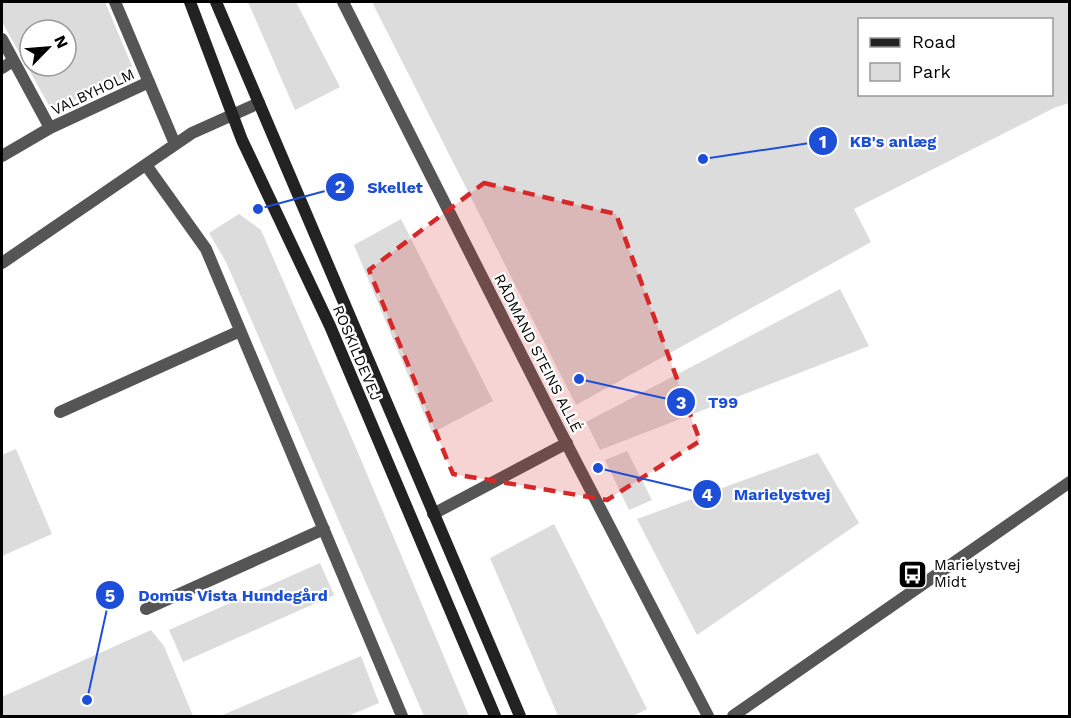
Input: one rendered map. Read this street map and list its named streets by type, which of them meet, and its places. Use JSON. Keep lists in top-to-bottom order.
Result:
{
  "streets": {
    "street": ["VALBYHOLM", "ROSKILDEVEJ", "RÅDMAND STEINS ALLÉ"]
  },
  "places": {
    "other": [
      "KB's anlæg",
      "Skellet",
      "T99",
      "Marielystvej",
      "Domus Vista Hundegård"
    ],
    "bus stop": ["Marielystvej Midt"]
  },
  "legend": ["Road", "Park"],
  "north": "top right"
}
